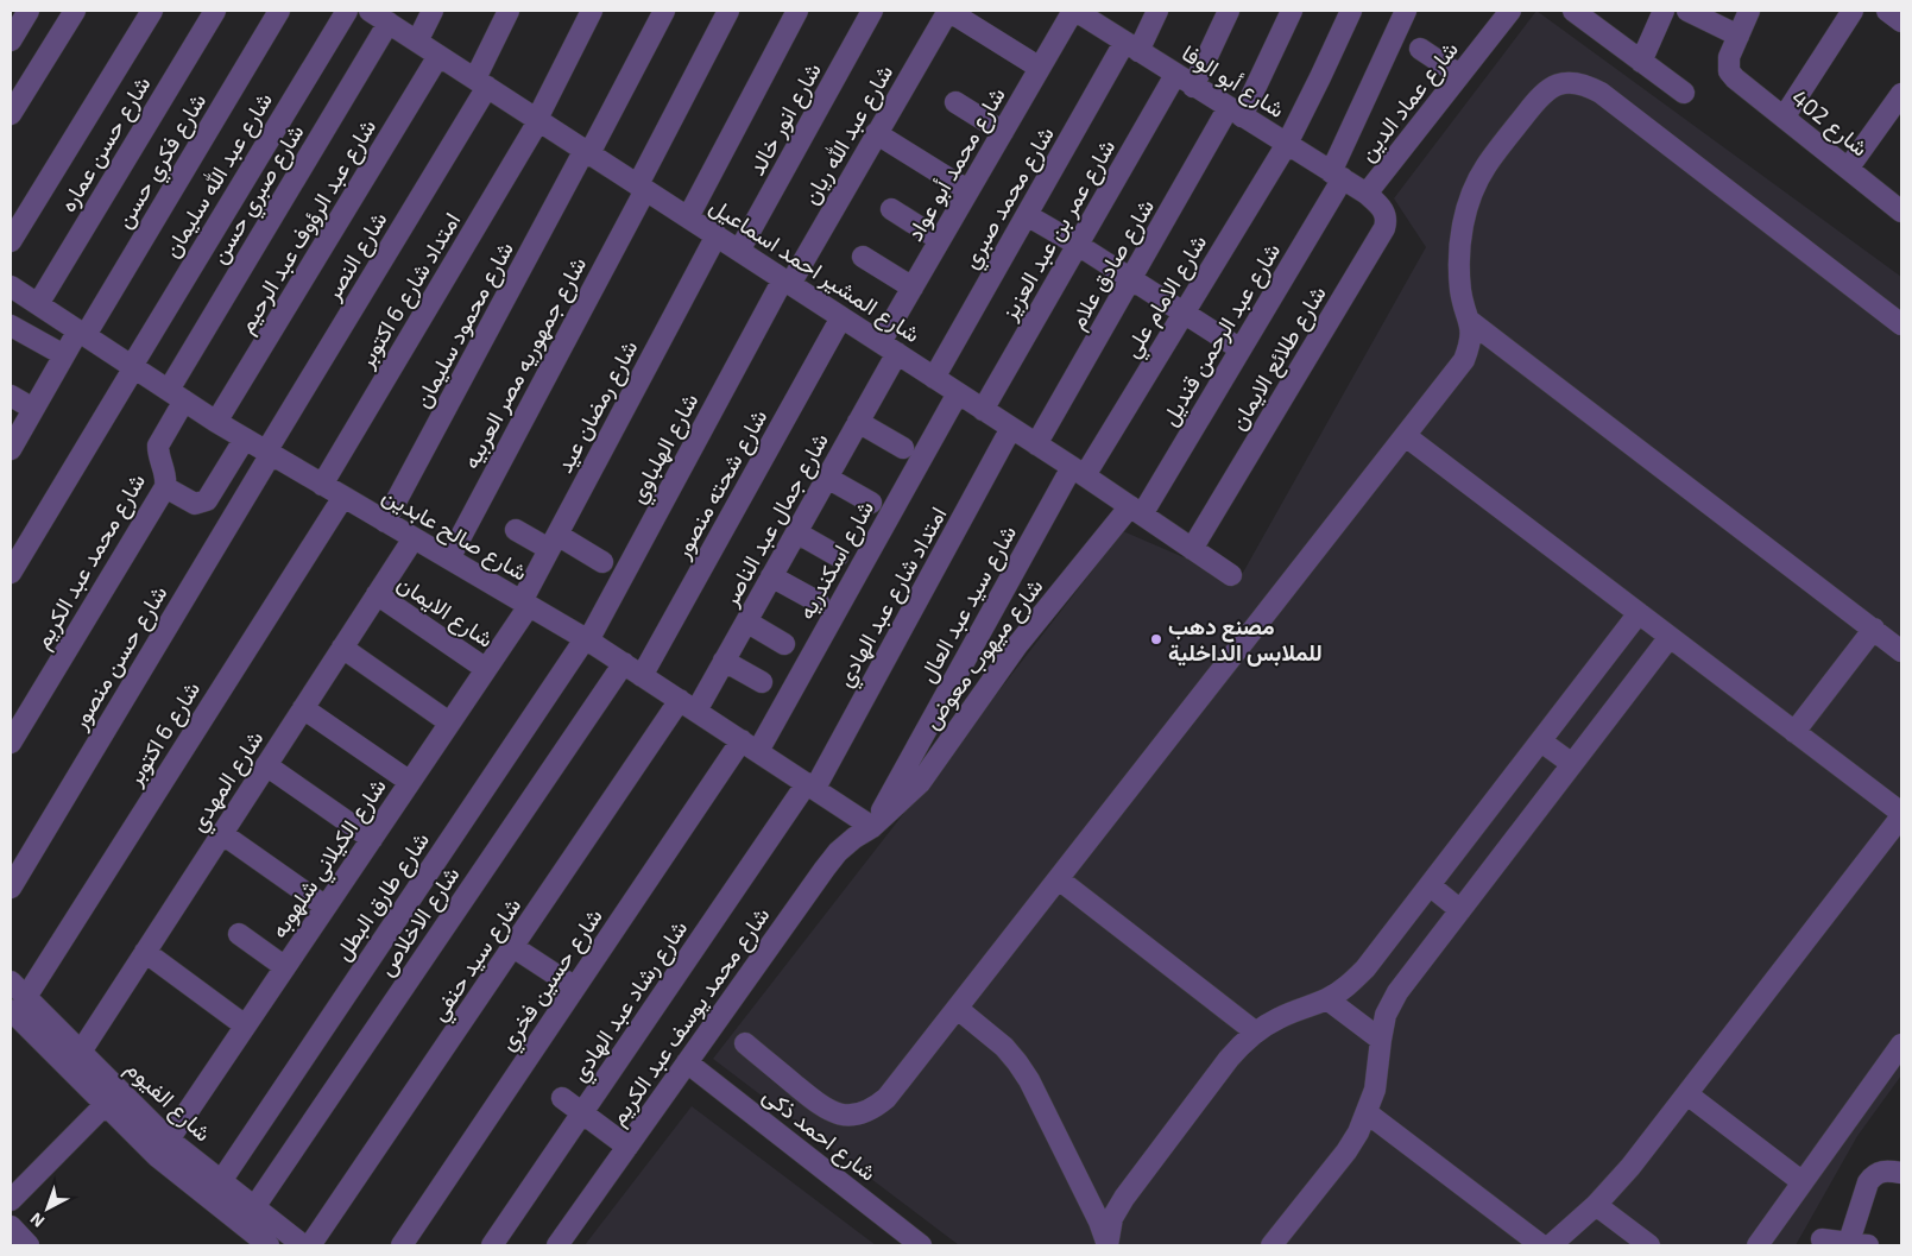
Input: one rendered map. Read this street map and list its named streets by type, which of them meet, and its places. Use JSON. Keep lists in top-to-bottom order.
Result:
{
  "streets": {
    "street": [
      "شارع أبو الوفا",
      "شارع عماد الدين",
      "شارع انور خالد",
      "شارع 402",
      "شارع عبد الله ريان",
      "شارع حسن عماره",
      "شارع فكري حسن",
      "شارع محمد أبو عواد",
      "شارع عبد الله سليمان",
      "شارع صبري حسن",
      "شارع محمد صبري",
      "شارع عبد الرؤوف عبد الرحيم",
      "شارع عمر بن عبد العزيز",
      "شارع النصر",
      "شارع صادق علام",
      "شارع المشير احمد اسماعيل",
      "امتداد شارع 6 اكتوبر",
      "شارع الامام علي",
      "شارع محمود سليمان",
      "شارع عبد الرحمن قنديل",
      "شارع طلائع الايمان",
      "شارع جمهوريه مصر العربيه",
      "شارع رمضان عيد",
      "شارع الهلباوي",
      "شارع شحته منصور",
      "شارع جمال عبد الناصر",
      "شارع صالح عابدين",
      "شارع اسكندريه",
      "شارع محمد عبد الكريم",
      "امتداد شارع عبد الهادي",
      "شارع سيد عبد العال",
      "شارع الايمان",
      "شارع ميهوب معوض",
      "شارع حسن منصور",
      "شارع 6 اكتوبر",
      "شارع المهدي",
      "شارع الكيلاني شلهوبه",
      "شارع طارق البطل",
      "شارع الاخلاص",
      "شارع سيد حنفي",
      "شارع حسين فخري",
      "شارع رشاد عبد الهادي",
      "شارع محمد يوسف عبد الكريم",
      "شارع الفيوم",
      "شارع احمد ذكى"
    ]
  },
  "crossings": [
    ["شارع أبو الوفا", "شارع عماد الدين"],
    ["شارع أبو الوفا", "شارع محمد أبو عواد"],
    ["شارع أبو الوفا", "شارع محمد صبري"],
    ["شارع أبو الوفا", "شارع عمر بن عبد العزيز"],
    ["شارع أبو الوفا", "شارع صادق علام"],
    ["شارع أبو الوفا", "شارع الامام علي"],
    ["شارع أبو الوفا", "شارع عبد الرحمن قنديل"],
    ["شارع أبو الوفا", "شارع طلائع الايمان"],
    ["شارع عماد الدين", "شارع طلائع الايمان"],
    ["شارع انور خالد", "شارع المشير احمد اسماعيل"],
    ["شارع عبد الله ريان", "شارع المشير احمد اسماعيل"],
    ["شارع عبد الله ريان", "شارع الهلباوي"],
    ["شارع حسن عماره", "شارع صالح عابدين"],
    ["شارع فكري حسن", "شارع صالح عابدين"],
    ["شارع محمد أبو عواد", "شارع المشير احمد اسماعيل"],
    ["شارع محمد أبو عواد", "شارع جمال عبد الناصر"],
    ["شارع عبد الله سليمان", "شارع صالح عابدين"],
    ["شارع صبري حسن", "شارع المشير احمد اسماعيل"],
    ["شارع صبري حسن", "شارع صالح عابدين"],
    ["شارع صبري حسن", "شارع محمد عبد الكريم"],
    ["شارع محمد صبري", "شارع المشير احمد اسماعيل"],
    ["شارع عبد الرؤوف عبد الرحيم", "شارع المشير احمد اسماعيل"],
    ["شارع عبد الرؤوف عبد الرحيم", "شارع صالح عابدين"],
    ["شارع عمر بن عبد العزيز", "شارع المشير احمد اسماعيل"],
    ["شارع النصر", "شارع المشير احمد اسماعيل"],
    ["شارع النصر", "شارع صالح عابدين"],
    ["شارع النصر", "شارع حسن منصور"],
    ["شارع صادق علام", "شارع المشير احمد اسماعيل"],
    ["شارع المشير احمد اسماعيل", "امتداد شارع 6 اكتوبر"],
    ["شارع المشير احمد اسماعيل", "شارع الامام علي"],
    ["شارع المشير احمد اسماعيل", "شارع محمود سليمان"],
    ["شارع المشير احمد اسماعيل", "شارع عبد الرحمن قنديل"],
    ["شارع المشير احمد اسماعيل", "شارع طلائع الايمان"],
    ["شارع المشير احمد اسماعيل", "شارع جمهوريه مصر العربيه"],
    ["شارع المشير احمد اسماعيل", "شارع رمضان عيد"],
    ["شارع المشير احمد اسماعيل", "شارع الهلباوي"],
    ["شارع المشير احمد اسماعيل", "شارع شحته منصور"],
    ["شارع المشير احمد اسماعيل", "شارع جمال عبد الناصر"],
    ["شارع المشير احمد اسماعيل", "شارع اسكندريه"],
    ["شارع المشير احمد اسماعيل", "امتداد شارع عبد الهادي"],
    ["شارع المشير احمد اسماعيل", "شارع سيد عبد العال"],
    ["شارع المشير احمد اسماعيل", "شارع ميهوب معوض"],
    ["امتداد شارع 6 اكتوبر", "شارع صالح عابدين"],
    ["شارع الامام علي", "شارع سيد عبد العال"],
    ["شارع محمود سليمان", "شارع صالح عابدين"],
    ["شارع عبد الرحمن قنديل", "شارع ميهوب معوض"],
    ["شارع جمهوريه مصر العربيه", "شارع صالح عابدين"],
    ["شارع رمضان عيد", "شارع صالح عابدين"],
    ["شارع رمضان عيد", "شارع الكيلاني شلهوبه"],
    ["شارع الهلباوي", "شارع صالح عابدين"],
    ["شارع الهلباوي", "شارع طارق البطل"],
    ["شارع شحته منصور", "شارع صالح عابدين"],
    ["شارع جمال عبد الناصر", "شارع صالح عابدين"],
    ["شارع جمال عبد الناصر", "شارع سيد حنفي"],
    ["شارع صالح عابدين", "شارع اسكندريه"],
    ["شارع صالح عابدين", "شارع محمد عبد الكريم"],
    ["شارع صالح عابدين", "امتداد شارع عبد الهادي"],
    ["شارع صالح عابدين", "شارع سيد عبد العال"],
    ["شارع صالح عابدين", "شارع ميهوب معوض"],
    ["شارع صالح عابدين", "شارع حسن منصور"],
    ["شارع صالح عابدين", "شارع 6 اكتوبر"],
    ["شارع صالح عابدين", "شارع المهدي"],
    ["شارع صالح عابدين", "شارع الكيلاني شلهوبه"],
    ["شارع صالح عابدين", "شارع طارق البطل"],
    ["شارع صالح عابدين", "شارع الاخلاص"],
    ["شارع صالح عابدين", "شارع سيد حنفي"],
    ["شارع صالح عابدين", "شارع حسين فخري"],
    ["شارع صالح عابدين", "شارع رشاد عبد الهادي"],
    ["شارع صالح عابدين", "شارع محمد يوسف عبد الكريم"],
    ["شارع اسكندريه", "شارع حسين فخري"],
    ["امتداد شارع عبد الهادي", "شارع رشاد عبد الهادي"],
    ["شارع سيد عبد العال", "شارع ميهوب معوض"],
    ["شارع سيد عبد العال", "شارع محمد يوسف عبد الكريم"],
    ["شارع الايمان", "شارع المهدي"],
    ["شارع الايمان", "شارع الكيلاني شلهوبه"],
    ["شارع ميهوب معوض", "شارع محمد يوسف عبد الكريم"],
    ["شارع 6 اكتوبر", "شارع الفيوم"],
    ["شارع المهدي", "شارع الفيوم"],
    ["شارع الكيلاني شلهوبه", "شارع الفيوم"],
    ["شارع طارق البطل", "شارع الفيوم"],
    ["شارع الاخلاص", "شارع الفيوم"],
    ["شارع محمد يوسف عبد الكريم", "شارع احمد ذكى"]
  ],
  "places": ["مصنع دهب للملابس الداخلية"],
  "north": "bottom left"
}
